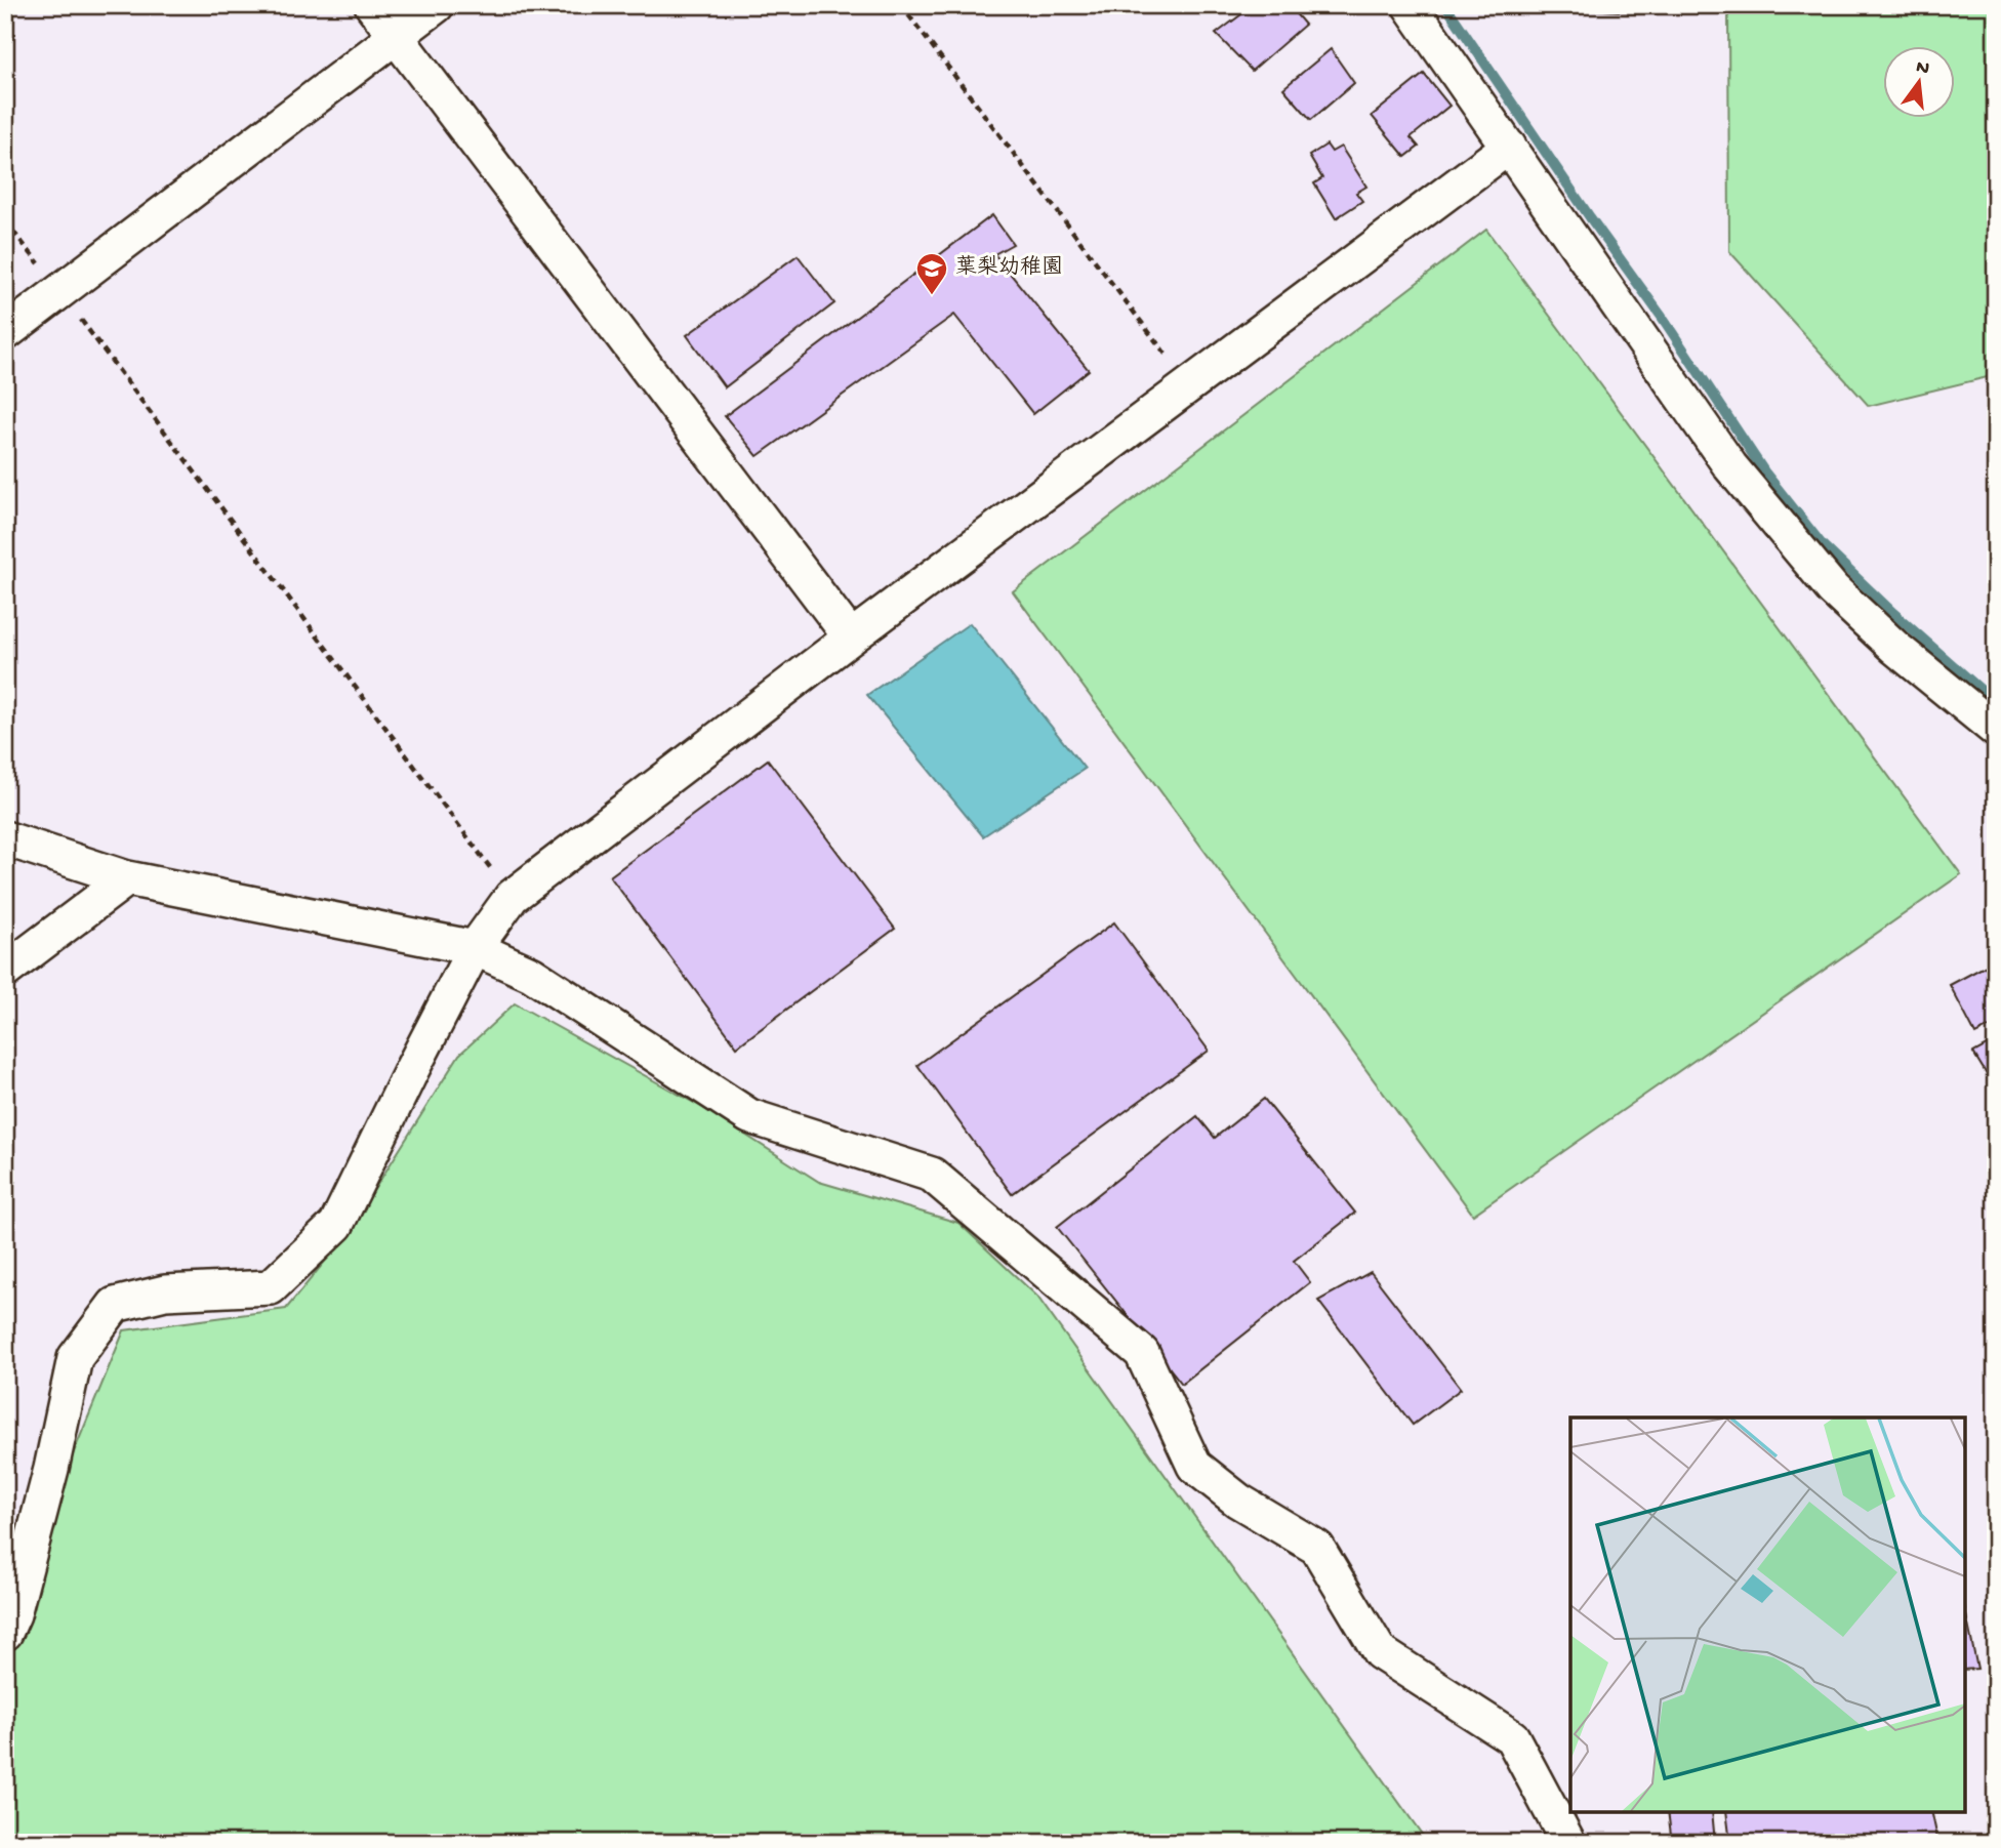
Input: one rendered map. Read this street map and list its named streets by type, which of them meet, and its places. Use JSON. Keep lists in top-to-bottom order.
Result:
{
  "places": {
    "school or university": ["葉梨幼稚園"]
  },
  "north": "top"
}
